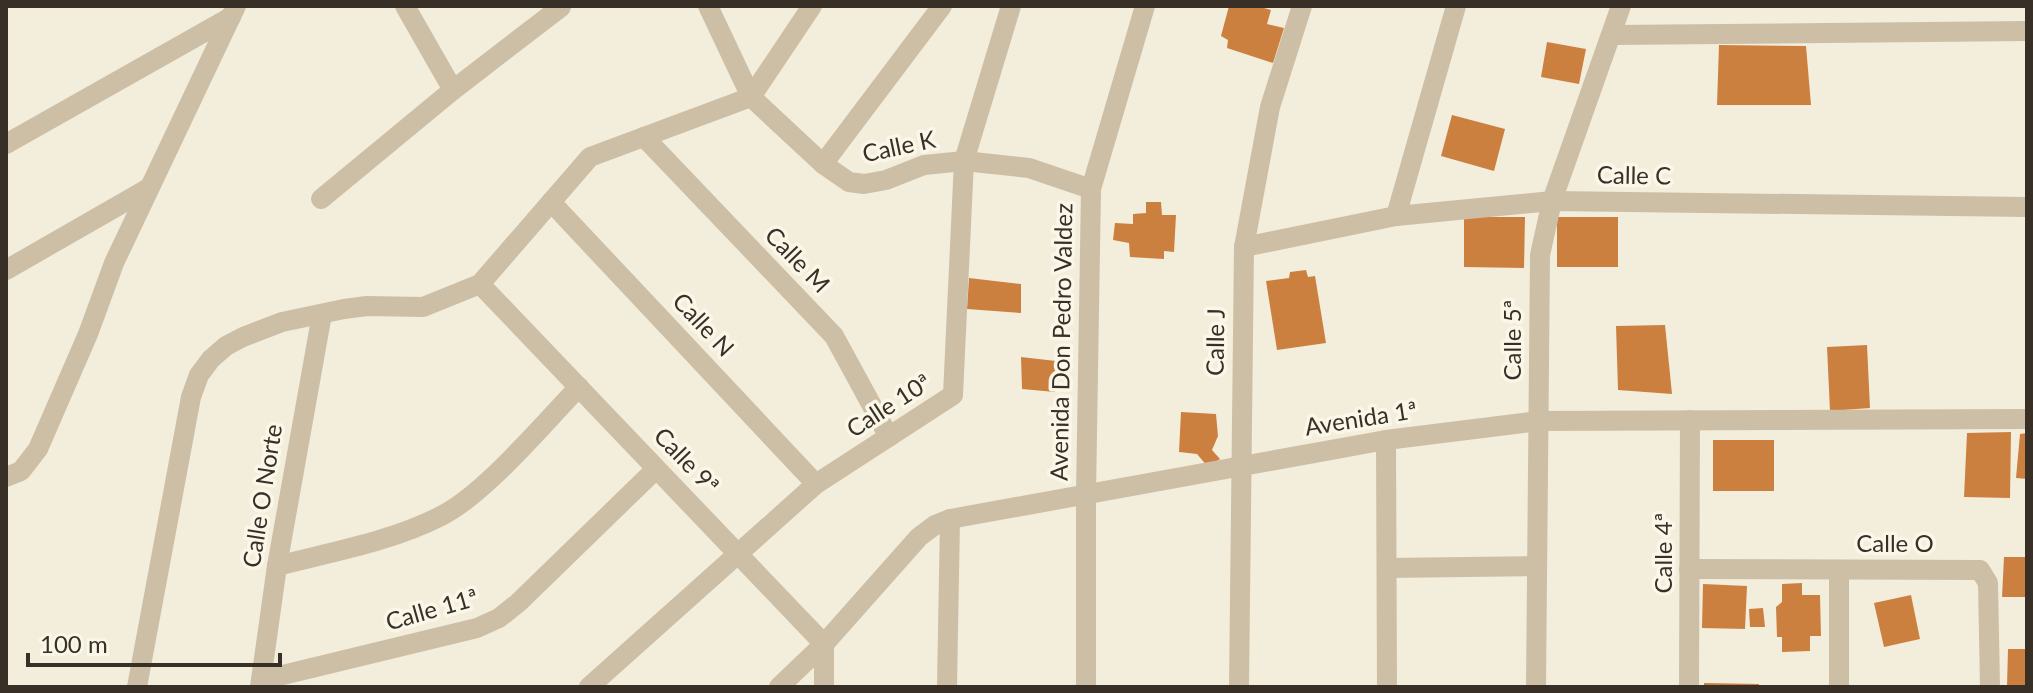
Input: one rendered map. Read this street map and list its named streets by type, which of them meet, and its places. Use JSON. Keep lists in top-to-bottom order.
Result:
{
  "streets": {
    "street": [
      "Calle K",
      "Calle C",
      "Calle M",
      "Calle N",
      "Calle 5ª",
      "Avenida Don Pedro Valdez",
      "Calle J",
      "Calle 10ª",
      "Avenida 1ª",
      "Calle 9ª",
      "Calle O Norte",
      "Calle O",
      "Calle 4ª",
      "Calle 11ª"
    ]
  },
  "crossings": [
    ["Calle K", "Avenida Don Pedro Valdez"],
    ["Calle K", "Calle 10ª"],
    ["Calle C", "Calle 5ª"],
    ["Calle C", "Calle J"],
    ["Calle M", "Calle 10ª"],
    ["Calle N", "Calle 10ª"],
    ["Calle 5ª", "Avenida 1ª"],
    ["Avenida Don Pedro Valdez", "Avenida 1ª"],
    ["Calle J", "Avenida 1ª"],
    ["Calle 10ª", "Calle 9ª"],
    ["Avenida 1ª", "Calle 9ª"],
    ["Avenida 1ª", "Calle 4ª"],
    ["Calle 9ª", "Calle 11ª"],
    ["Calle O Norte", "Calle 11ª"],
    ["Calle O", "Calle 4ª"]
  ],
  "scale_bar": "100 m"
}
